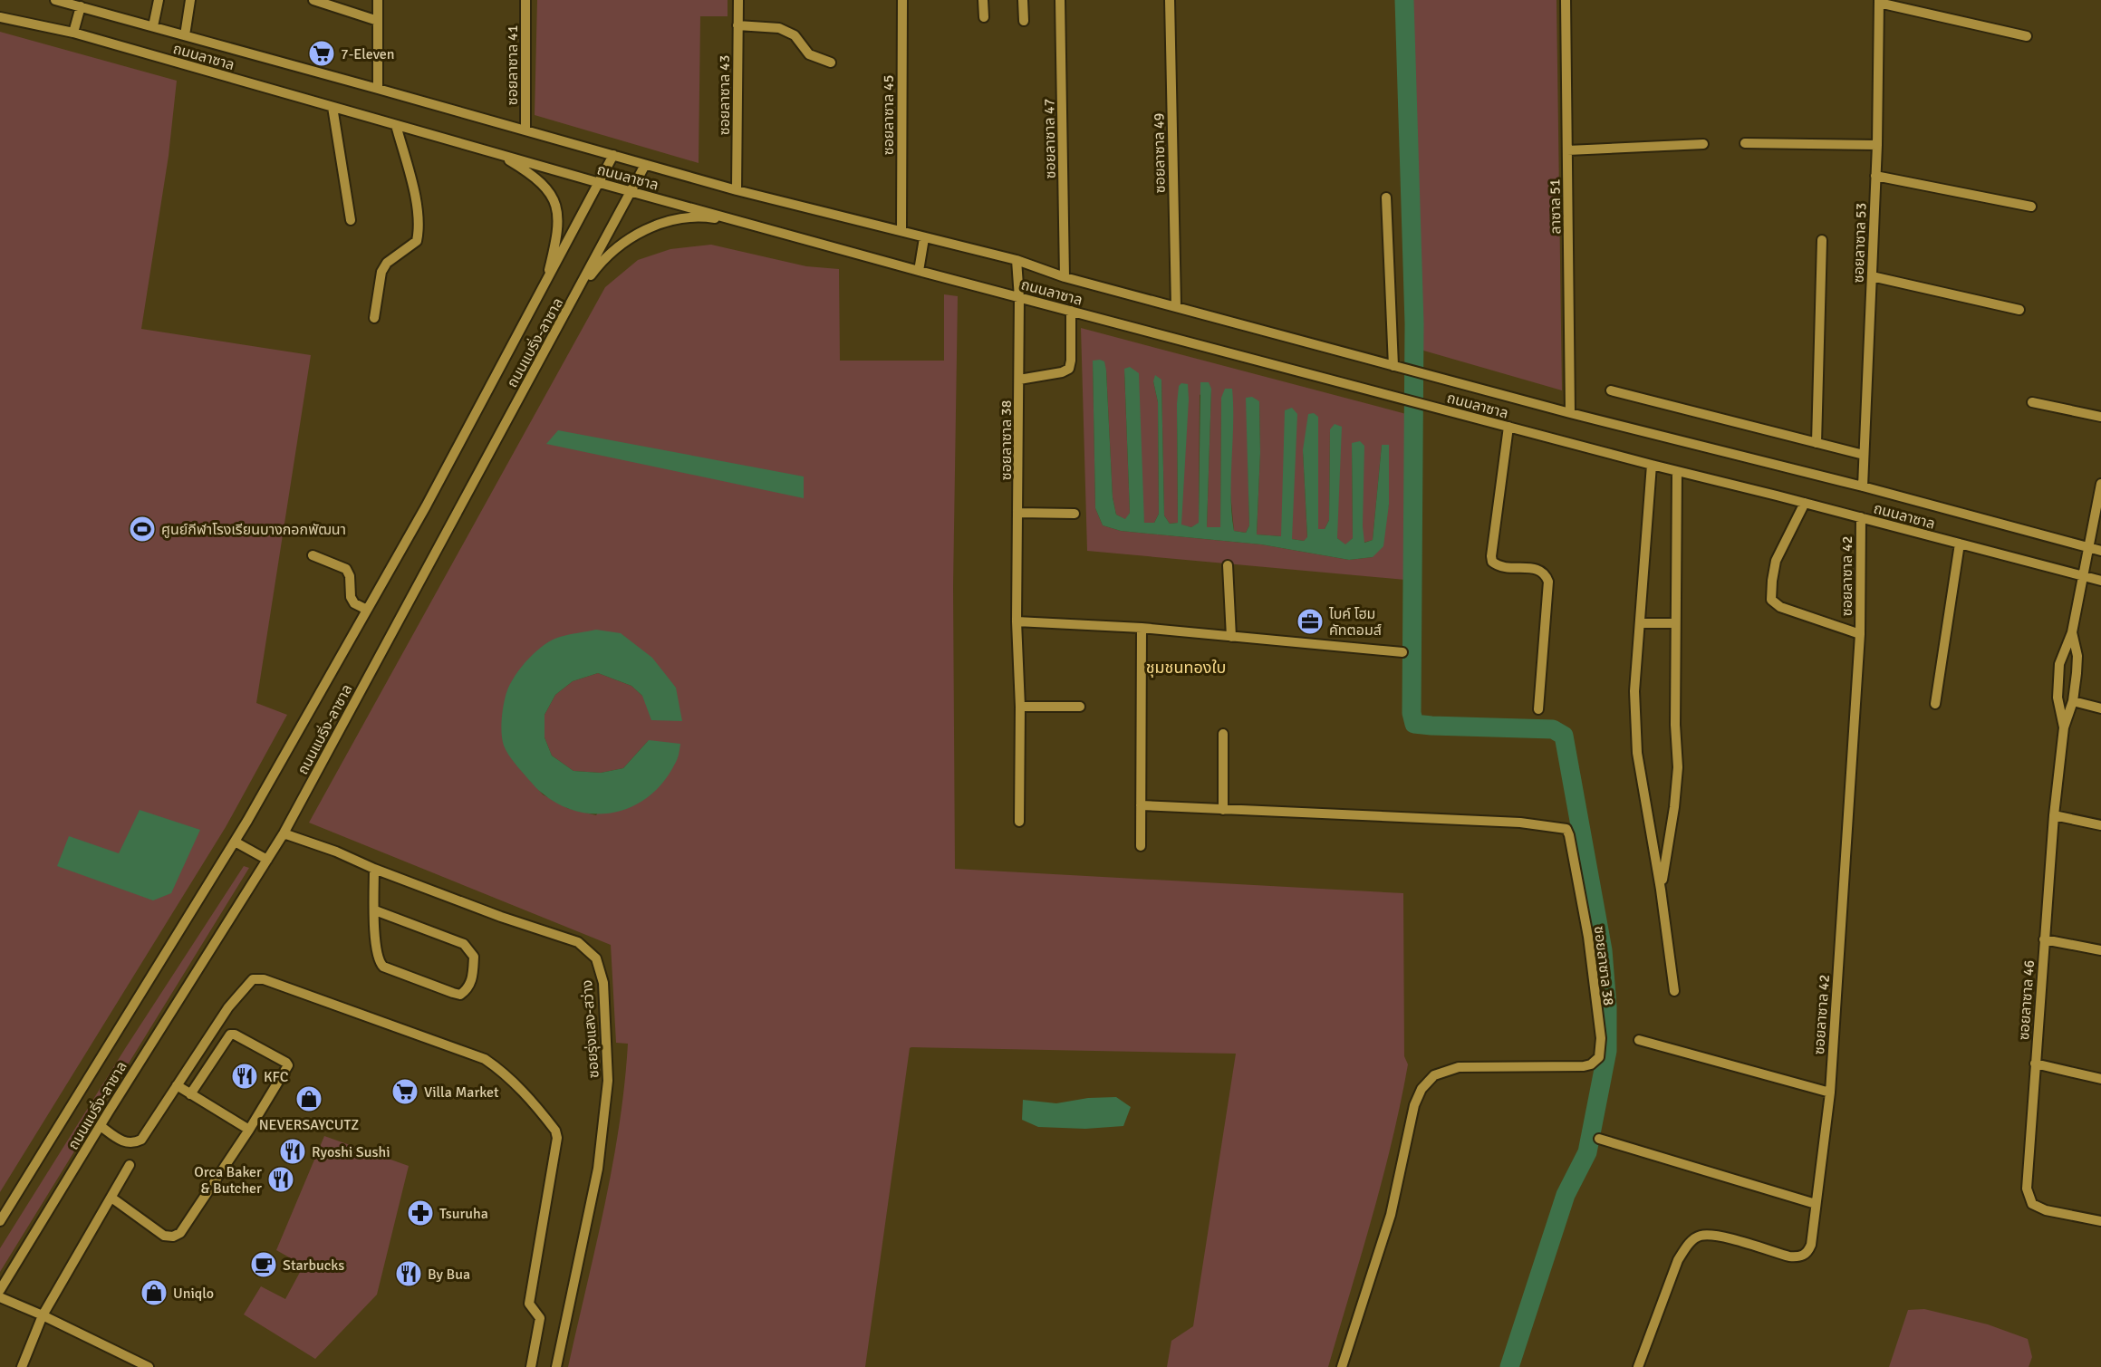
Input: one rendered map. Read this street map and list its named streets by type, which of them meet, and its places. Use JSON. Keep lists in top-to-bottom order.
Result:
{
  "streets": {
    "street": [
      "ถนนลาซาล",
      "ซอยลาซาล 41",
      "ซอยลาซาล 43",
      "ซอยลาซาล 45",
      "ซอยลาซาล 47",
      "ซอยลาซาล 49",
      "ลาซาล 51",
      "ซอยลาซาล 53",
      "ถนนแบริ่ง-ลาซาล",
      "ซอยลาซาล 38",
      "ซอยลาซาล 42",
      "ซอยลาซาล 46",
      "ซอยรุ่งแสง-สว่าง"
    ]
  },
  "crossings": [
    ["ถนนลาซาล", "ซอยลาซาล 41"],
    ["ถนนลาซาล", "ซอยลาซาล 43"],
    ["ถนนลาซาล", "ซอยลาซาล 45"],
    ["ถนนลาซาล", "ซอยลาซาล 47"],
    ["ถนนลาซาล", "ซอยลาซาล 49"],
    ["ถนนลาซาล", "ลาซาล 51"],
    ["ถนนลาซาล", "ซอยลาซาล 53"],
    ["ถนนลาซาล", "ถนนแบริ่ง-ลาซาล"],
    ["ถนนลาซาล", "ซอยลาซาล 38"],
    ["ถนนลาซาล", "ซอยลาซาล 42"],
    ["ถนนลาซาล", "ซอยลาซาล 46"],
    ["ถนนแบริ่ง-ลาซาล", "ซอยรุ่งแสง-สว่าง"]
  ],
  "districts": ["ชุมชนทองใบ"],
  "places": {
    "supermarket": ["7-Eleven", "Villa Market"],
    "sports": ["ศูนย์กีฬาโรงเรียนบางกอกพัฒนา"],
    "office": ["ไบค์ โฮม คัทตอมส์"],
    "restaurant": [
      "KFC",
      "Ryoshi Sushi",
      "Orca Baker & Butcher",
      "By Bua"
    ],
    "shop": ["NEVERSAYCUTZ", "Uniqlo"],
    "pharmacy": ["Tsuruha"],
    "cafe": ["Starbucks"]
  }
}
